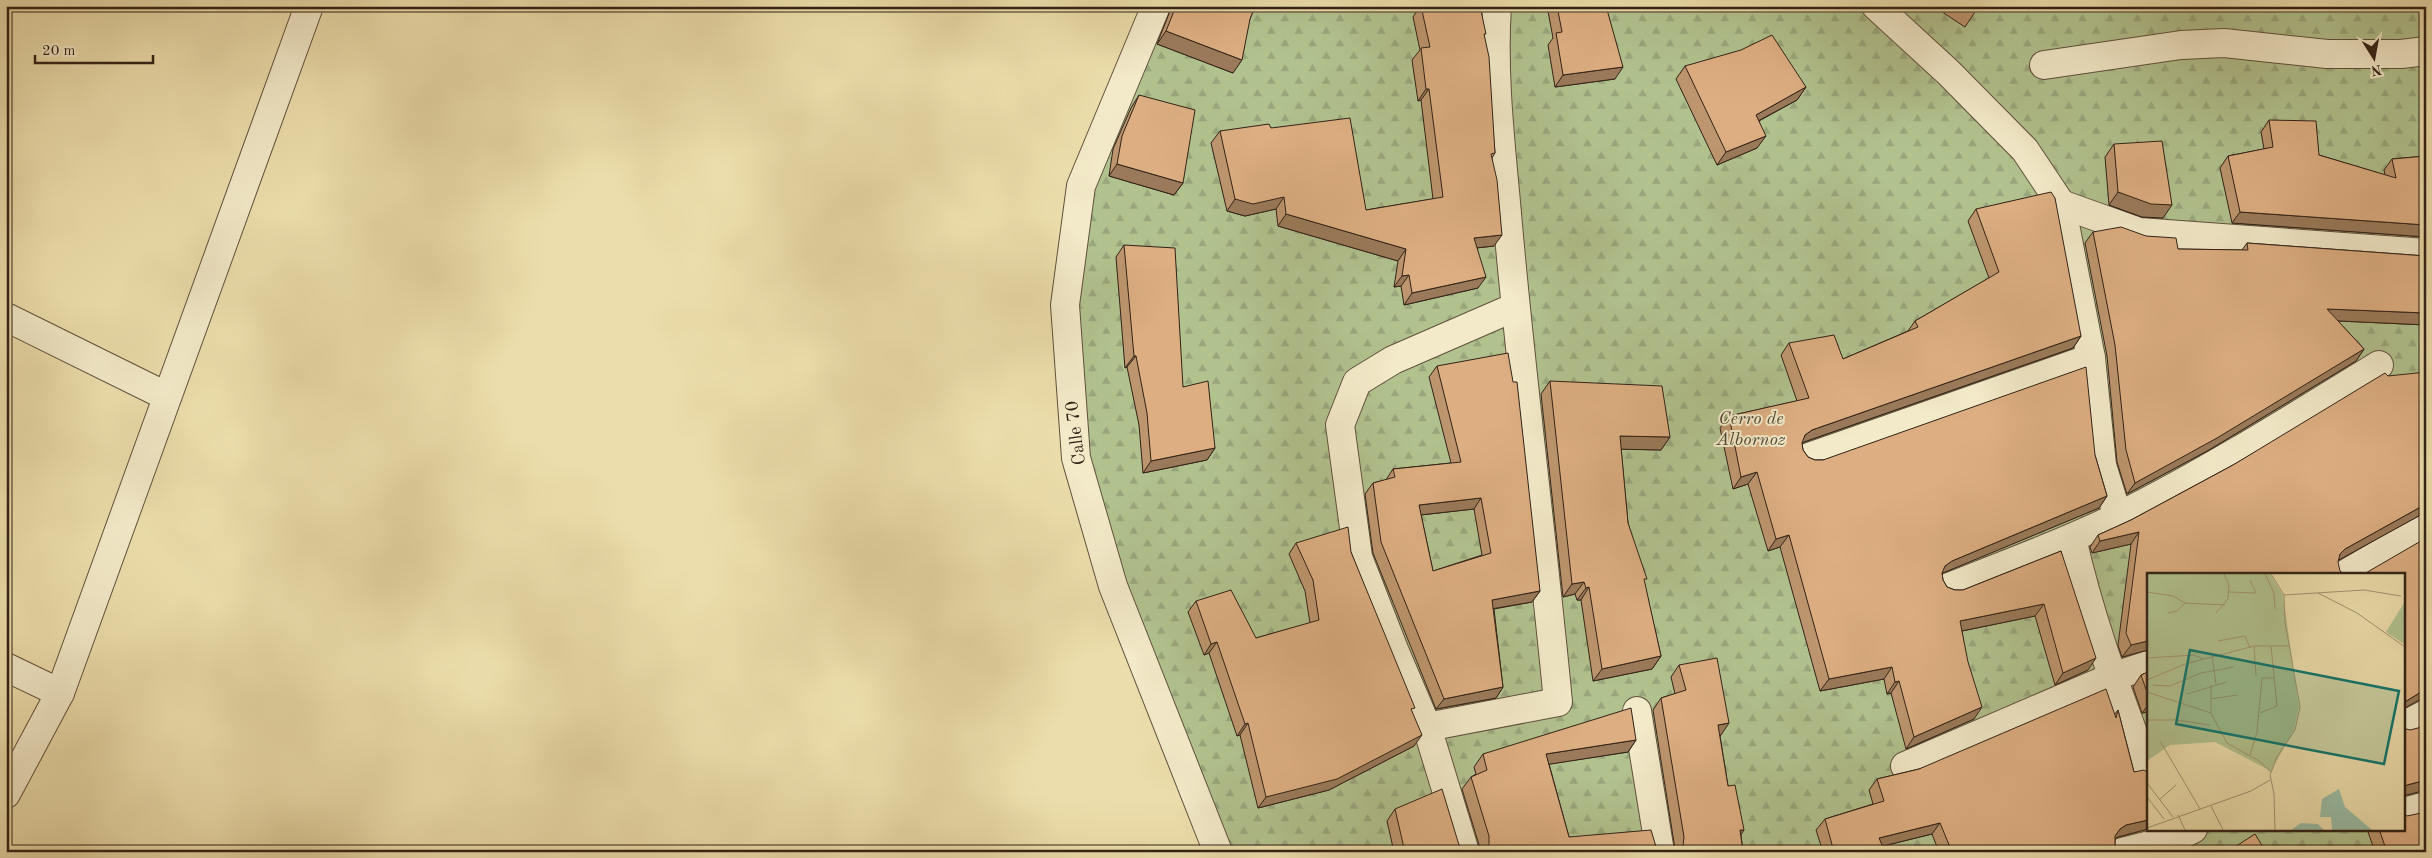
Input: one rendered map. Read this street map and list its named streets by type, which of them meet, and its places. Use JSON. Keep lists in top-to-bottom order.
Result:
{
  "streets": {
    "street": ["Calle 70"]
  },
  "parks": ["Cerro de Albornoz"],
  "scale_bar": "20 m",
  "north": "bottom"
}
